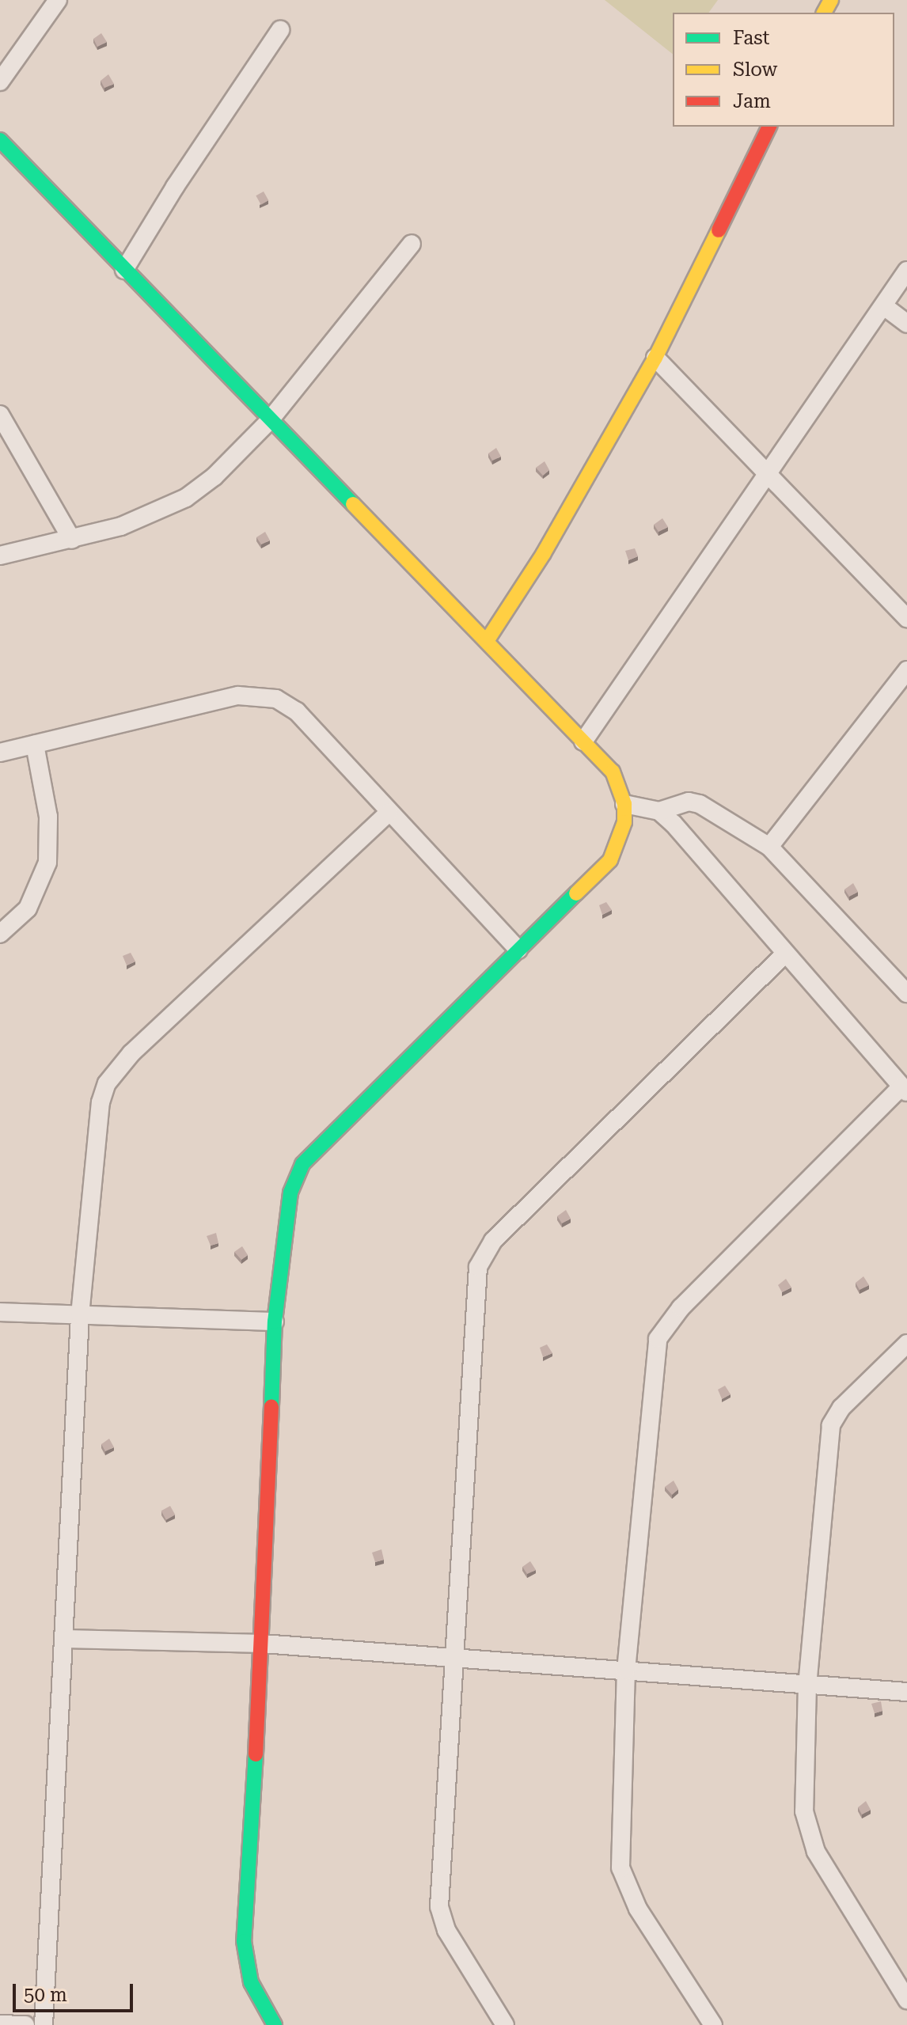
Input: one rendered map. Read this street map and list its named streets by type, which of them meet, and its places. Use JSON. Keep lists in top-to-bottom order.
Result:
{
  "legend": ["Fast", "Slow", "Jam"],
  "scale_bar": "50 m"
}
